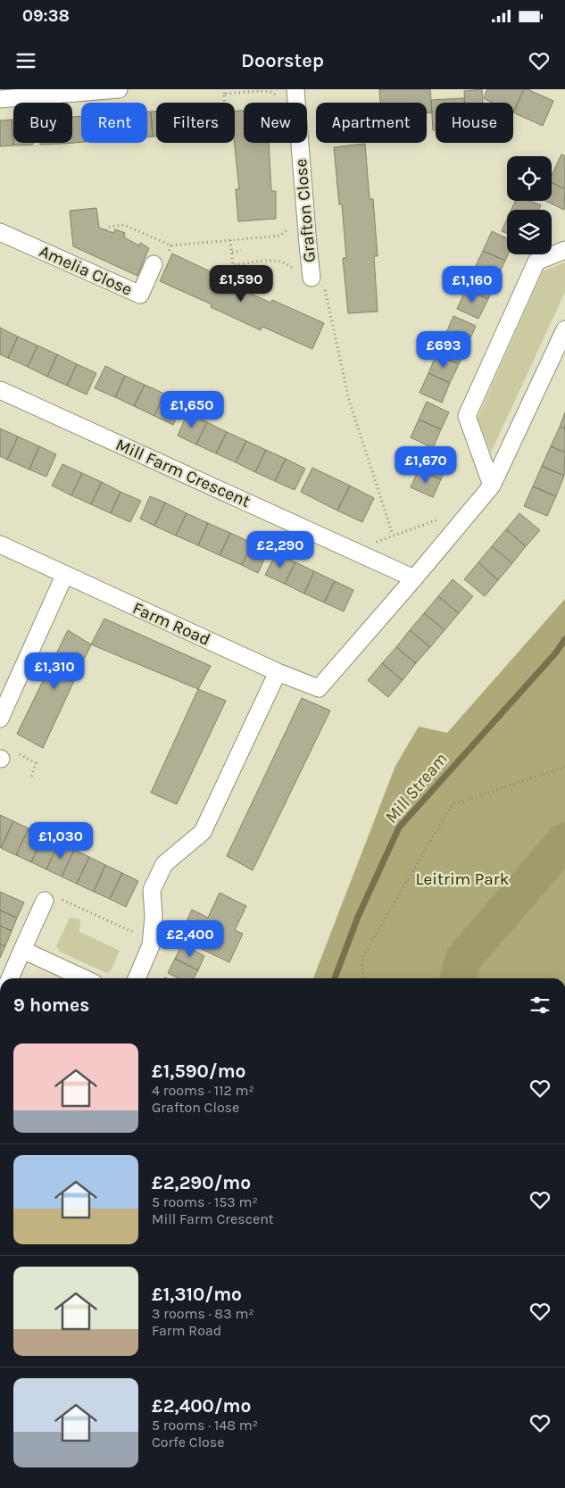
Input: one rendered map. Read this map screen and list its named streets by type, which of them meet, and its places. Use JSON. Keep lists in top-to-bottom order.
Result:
{
  "streets": {
    "street": [
      "Grafton Close",
      "Amelia Close",
      "Mill Farm Crescent",
      "Farm Road"
    ]
  },
  "crossings": [
    ["Mill Farm Crescent", "Farm Road"]
  ],
  "water": ["Mill Stream"],
  "parks": ["Leitrim Park"],
  "page": {
    "status": "09:38",
    "header": "Doorstep",
    "chip": [
      "Buy",
      "Rent",
      "Filters",
      "New",
      "Apartment",
      "House"
    ],
    "price": [
      "£1,590",
      "£1,160",
      "£693",
      "£1,650",
      "£1,670",
      "£2,290",
      "£1,310",
      "£1,030",
      "£2,400"
    ],
    "heading": "9 homes",
    "list": [
      {
        "name": "£1,590/mo",
        "note": "4 rooms · 112 m² · Grafton Close"
      },
      {
        "name": "£2,290/mo",
        "note": "5 rooms · 153 m² · Mill Farm Crescent"
      },
      {
        "name": "£1,310/mo",
        "note": "3 rooms · 83 m² · Farm Road"
      },
      {
        "name": "£2,400/mo",
        "note": "5 rooms · 148 m² · Corfe Close"
      }
    ]
  }
}
